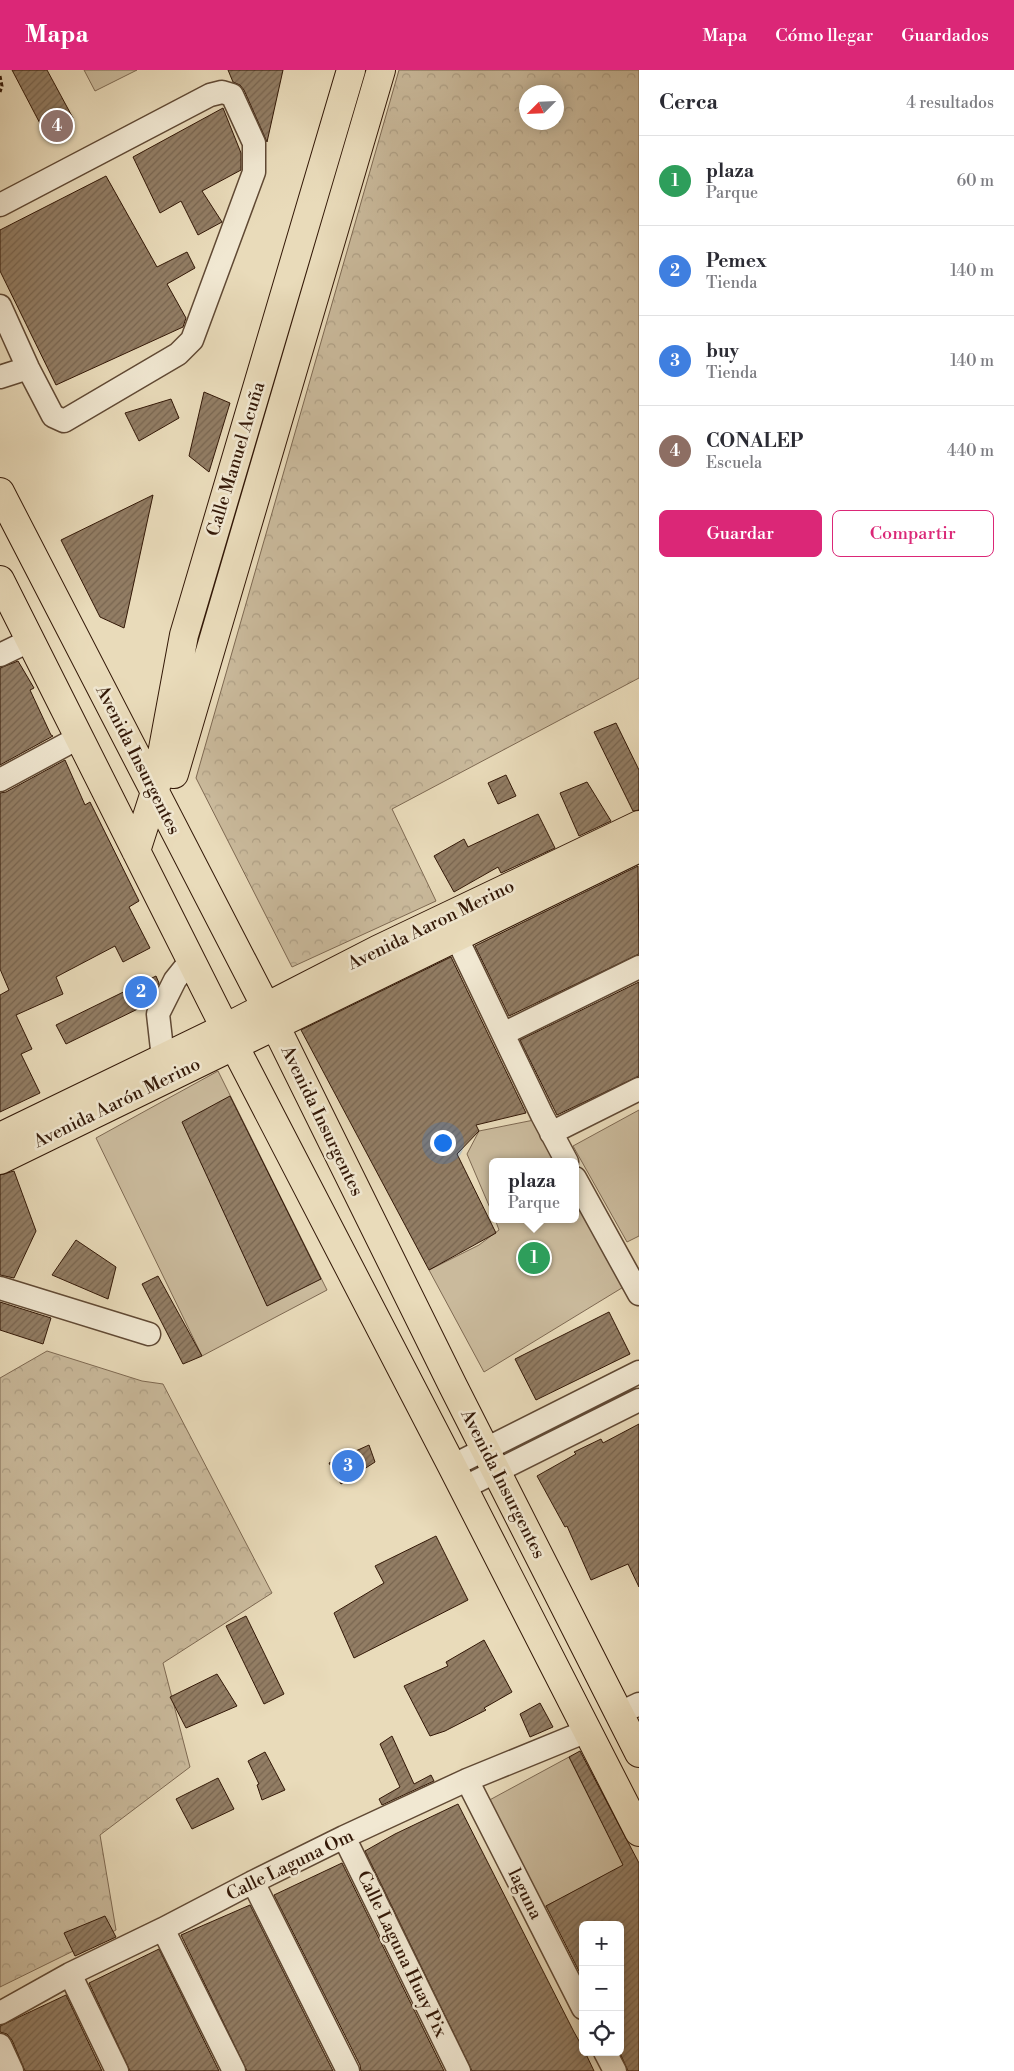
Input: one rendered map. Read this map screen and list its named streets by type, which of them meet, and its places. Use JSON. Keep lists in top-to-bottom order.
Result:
{
  "streets": {
    "main road": [
      "Calle Manuel Acuña",
      "Avenida Insurgentes",
      "Avenida Aaron Merino",
      "Avenida Aarón Merino"
    ],
    "street": ["Calle Laguna Om", "laguna", "Calle Laguna Huay Pix"]
  },
  "crossings": [
    ["Calle Manuel Acuña", "Avenida Insurgentes"],
    ["Avenida Insurgentes", "Avenida Aaron Merino"],
    ["Avenida Insurgentes", "Avenida Aarón Merino"],
    ["Avenida Insurgentes", "Calle Laguna Om"],
    ["Avenida Aaron Merino", "Avenida Aarón Merino"],
    ["Calle Laguna Om", "laguna"],
    ["Calle Laguna Om", "Calle Laguna Huay Pix"]
  ],
  "north": "bottom left",
  "page": {
    "header": "Mapa",
    "nav": ["Mapa", "Cómo llegar", "Guardados"],
    "heading": ["Cerca", "4 resultados"],
    "pins": [
      "4",
      "2",
      "1",
      "3"
    ],
    "list": [
      {
        "mark": "1",
        "name": "plaza",
        "note": "Parque",
        "value": "60 m"
      },
      {
        "mark": "2",
        "name": "Pemex",
        "note": "Tienda",
        "value": "140 m"
      },
      {
        "mark": "3",
        "name": "buy",
        "note": "Tienda",
        "value": "140 m"
      },
      {
        "mark": "4",
        "name": "CONALEP",
        "note": "Escuela",
        "value": "440 m"
      }
    ],
    "buttons": ["Guardar", "Compartir"],
    "popup": ["plaza", "Parque"],
    "map_buttons": ["+", "−"]
  }
}
